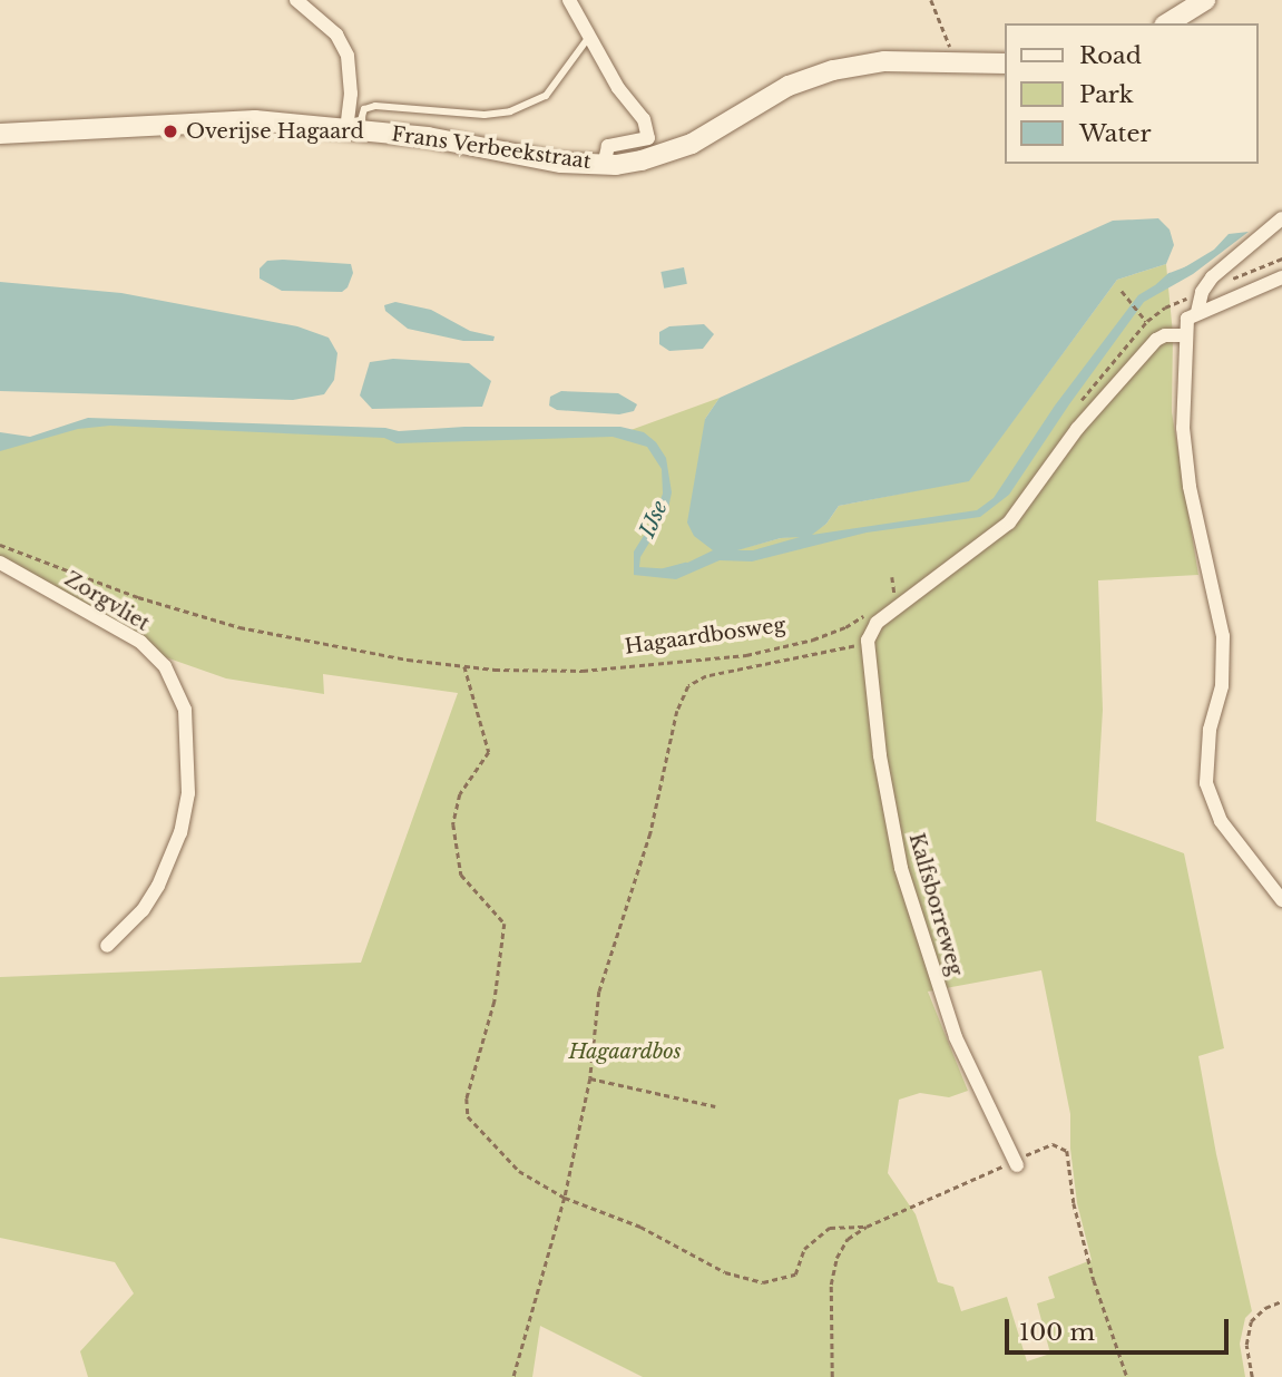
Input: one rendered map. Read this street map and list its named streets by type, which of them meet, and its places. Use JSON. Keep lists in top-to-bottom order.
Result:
{
  "streets": {
    "main road": ["Frans Verbeekstraat"],
    "street": ["Zorgvliet", "Kalfsborreweg"],
    "path": ["Hagaardbosweg"]
  },
  "crossings": [
    ["Hagaardbosweg", "Kalfsborreweg"]
  ],
  "water": ["IJse"],
  "parks": ["Hagaardbos"],
  "places": ["Overijse Hagaard"],
  "legend": ["Road", "Park", "Water"],
  "scale_bar": "100 m"
}
